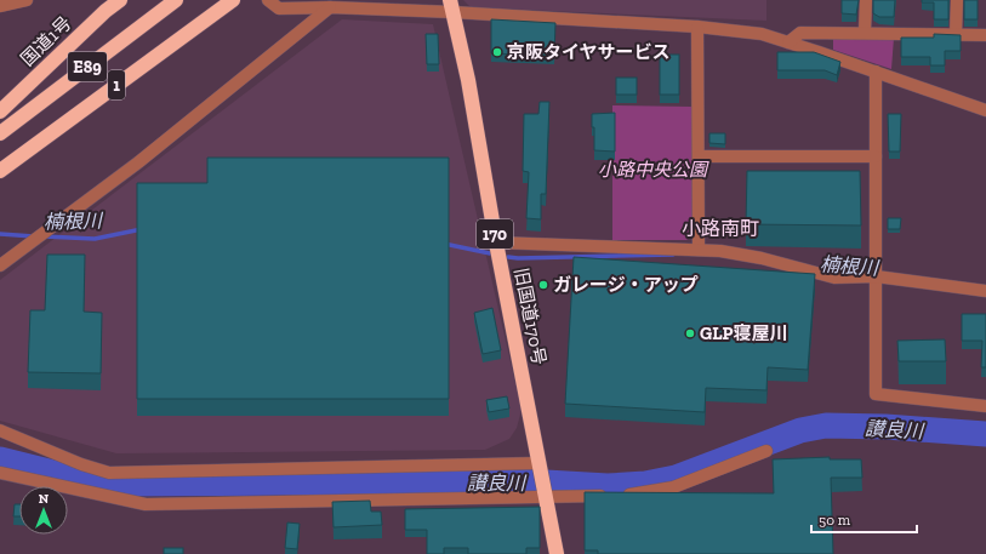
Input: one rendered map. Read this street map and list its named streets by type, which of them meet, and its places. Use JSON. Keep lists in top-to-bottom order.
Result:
{
  "streets": {
    "highway": [
      "国道1号",
      "E89",
      "1",
      "170",
      "旧国道170号"
    ]
  },
  "districts": ["小路南町"],
  "water": ["楠根川", "讃良川"],
  "parks": ["小路中央公園"],
  "places": ["京阪タイヤサービス", "ガレージ・アップ", "GLP寝屋川"],
  "scale_bar": "50 m",
  "north": "top"
}
